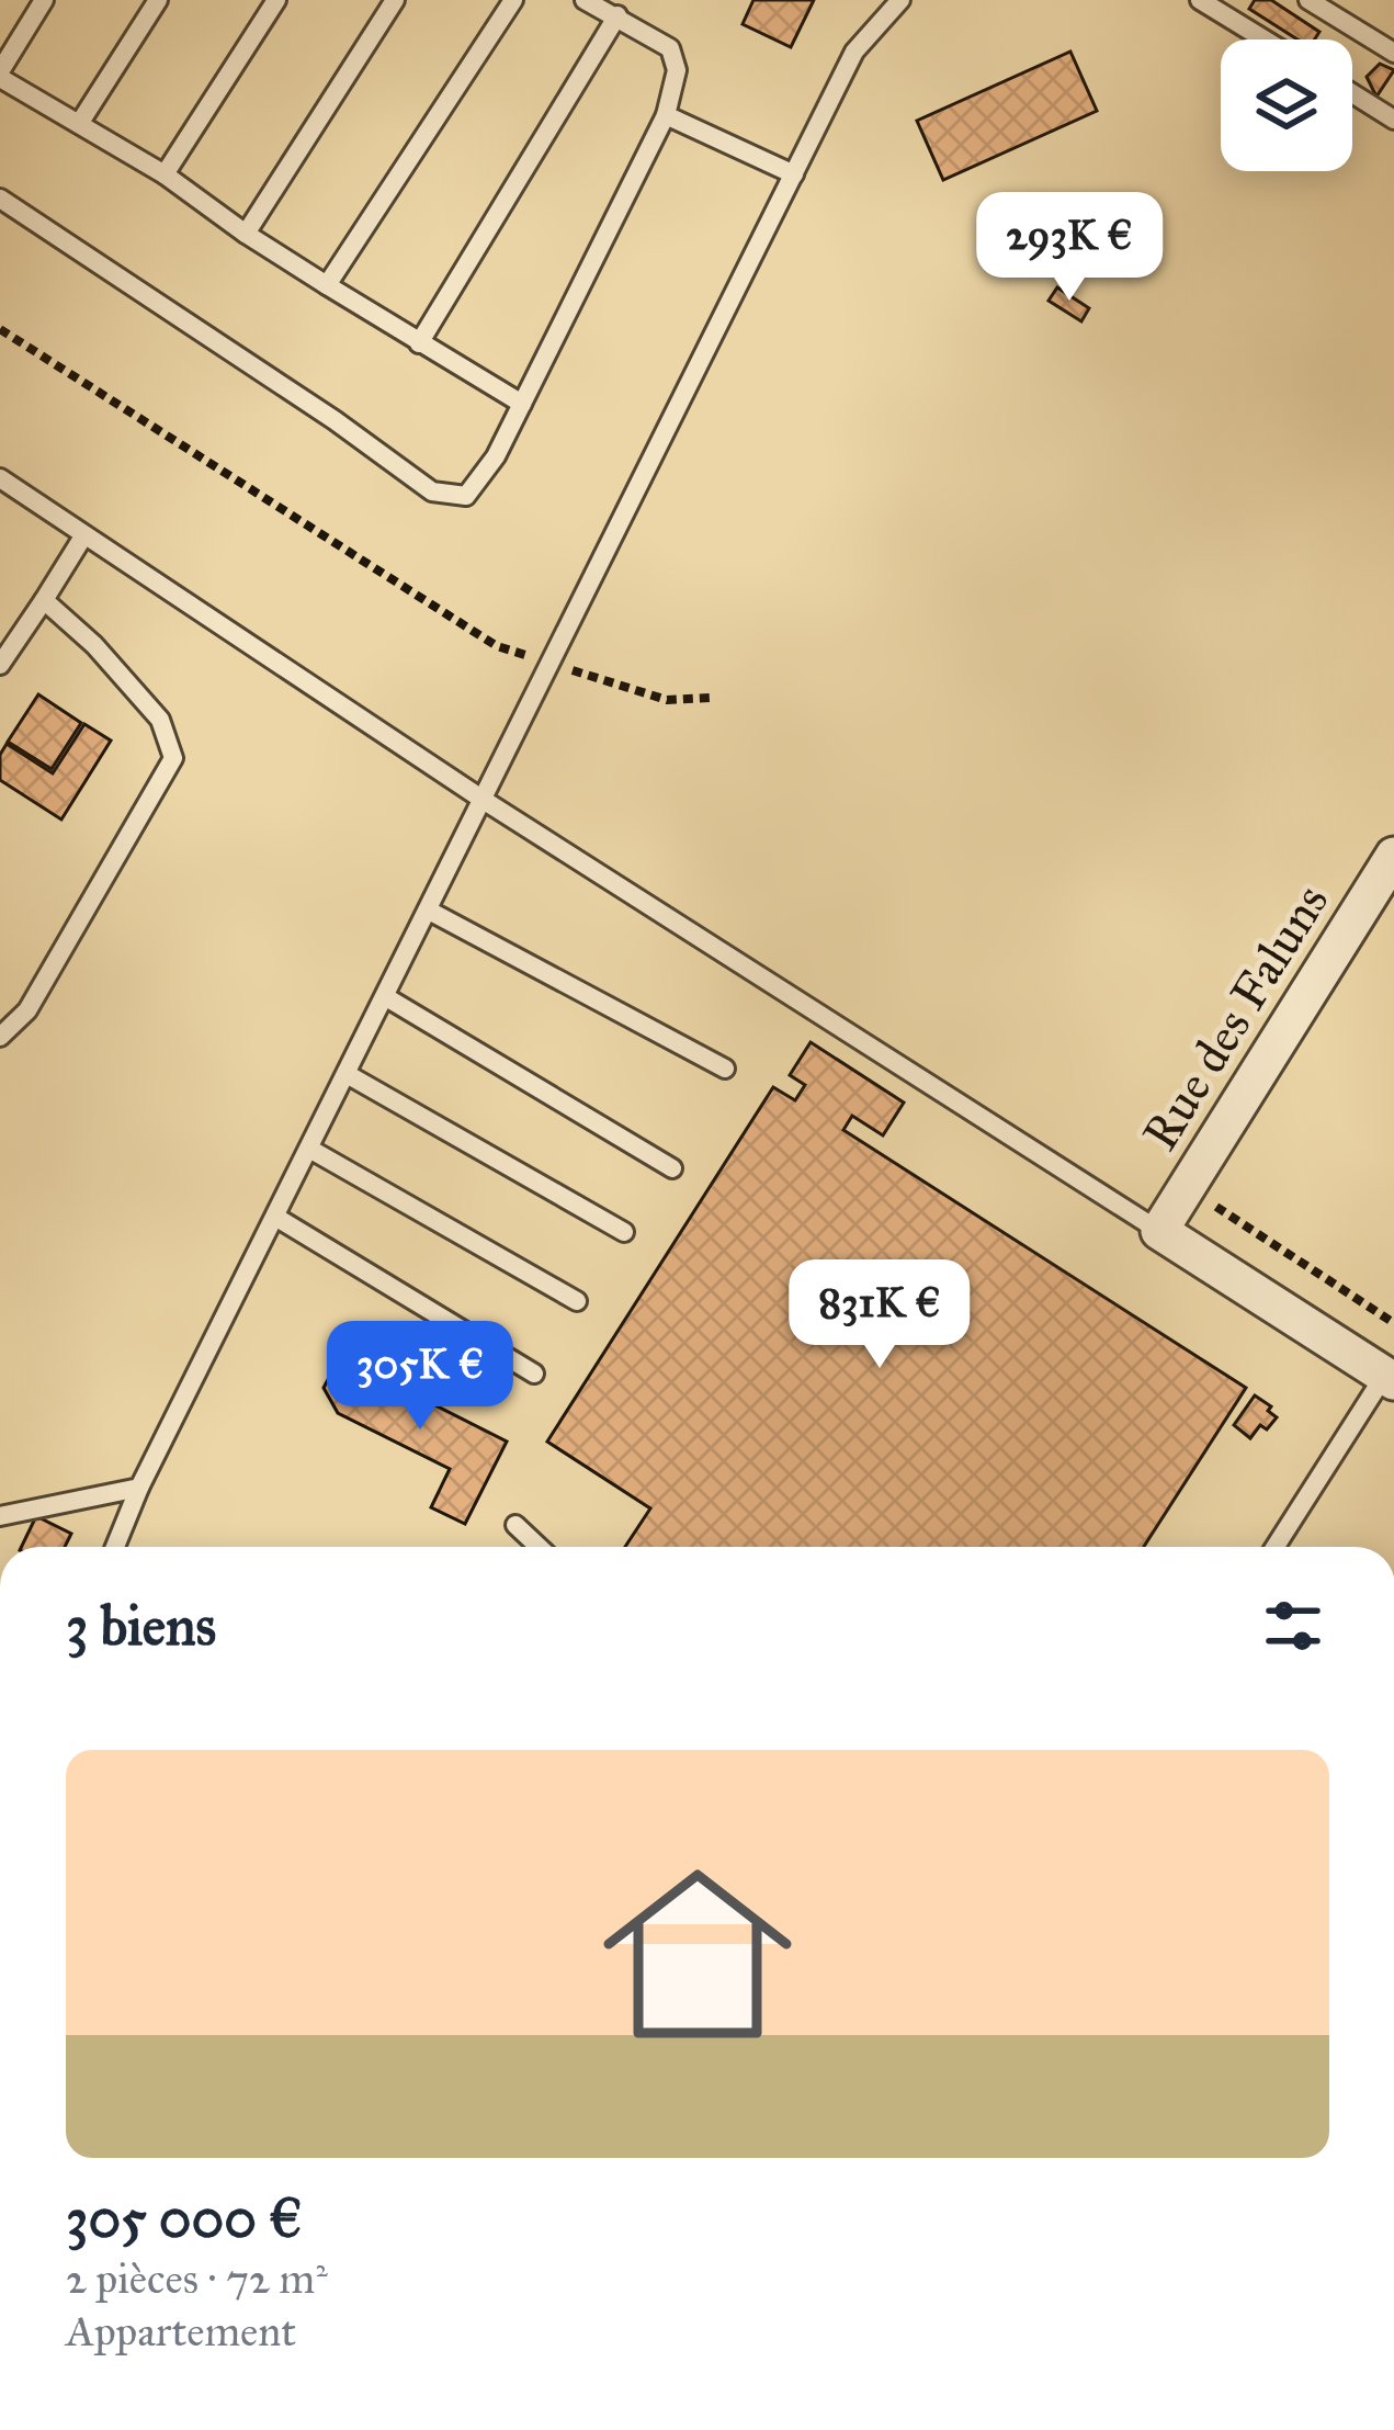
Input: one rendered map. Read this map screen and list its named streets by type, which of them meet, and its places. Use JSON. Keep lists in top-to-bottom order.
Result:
{
  "streets": {
    "street": ["Rue des Faluns"]
  },
  "page": {
    "price": ["293K €", "831K €", "305K €"],
    "heading": "3 biens",
    "list": [
      {
        "name": "305 000 €",
        "note": "2 pièces · 72 m² · Appartement"
      }
    ]
  }
}
